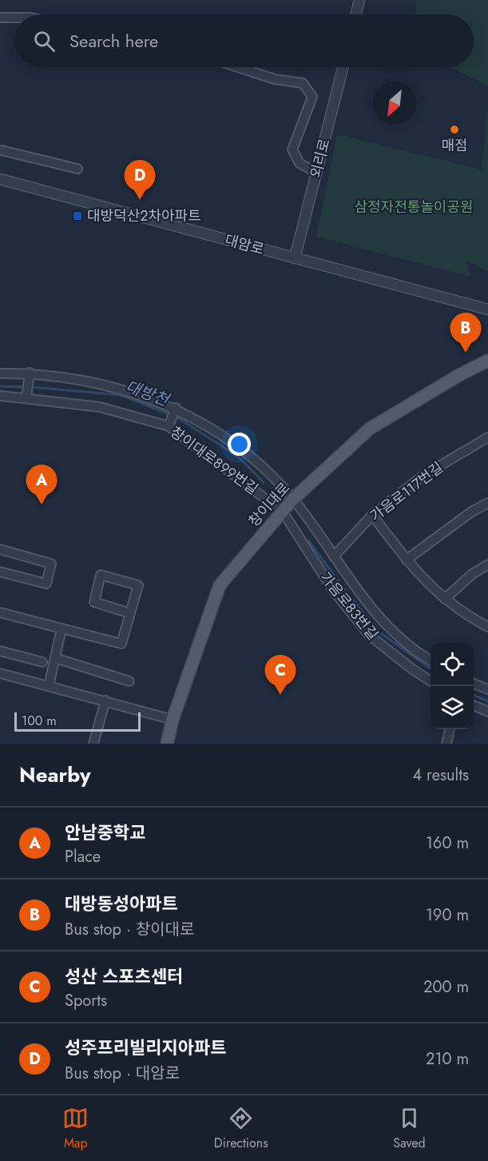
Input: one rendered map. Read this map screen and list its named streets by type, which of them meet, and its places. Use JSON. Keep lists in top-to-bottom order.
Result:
{
  "streets": {
    "main road": ["창이대로"],
    "street": [
      "외리로",
      "대암로",
      "창이대로899번길",
      "가음로117번길",
      "가음로83번길"
    ]
  },
  "crossings": [
    ["외리로", "대암로"],
    ["창이대로899번길", "창이대로"],
    ["창이대로899번길", "가음로83번길"],
    ["창이대로", "가음로83번길"]
  ],
  "water": ["대방천"],
  "parks": ["삼정자전통놀이공원"],
  "places": {
    "other": ["매점"],
    "transit": ["대방덕산2차아파트"]
  },
  "scale_bar": "100 m",
  "north": "bottom left",
  "page": {
    "search": "Search here",
    "pins": [
      "D",
      "B",
      "A",
      "C"
    ],
    "scale": "100 m",
    "heading": ["Nearby", "4 results"],
    "list": [
      {
        "mark": "A",
        "name": "안남중학교",
        "note": "Place",
        "value": "160 m"
      },
      {
        "mark": "B",
        "name": "대방동성아파트",
        "note": "Bus stop · 창이대로",
        "value": "190 m"
      },
      {
        "mark": "C",
        "name": "성산 스포츠센터",
        "note": "Sports",
        "value": "200 m"
      },
      {
        "mark": "D",
        "name": "성주프리빌리지아파트",
        "note": "Bus stop · 대암로",
        "value": "210 m"
      }
    ],
    "nav": ["Map", "Directions", "Saved"]
  }
}
